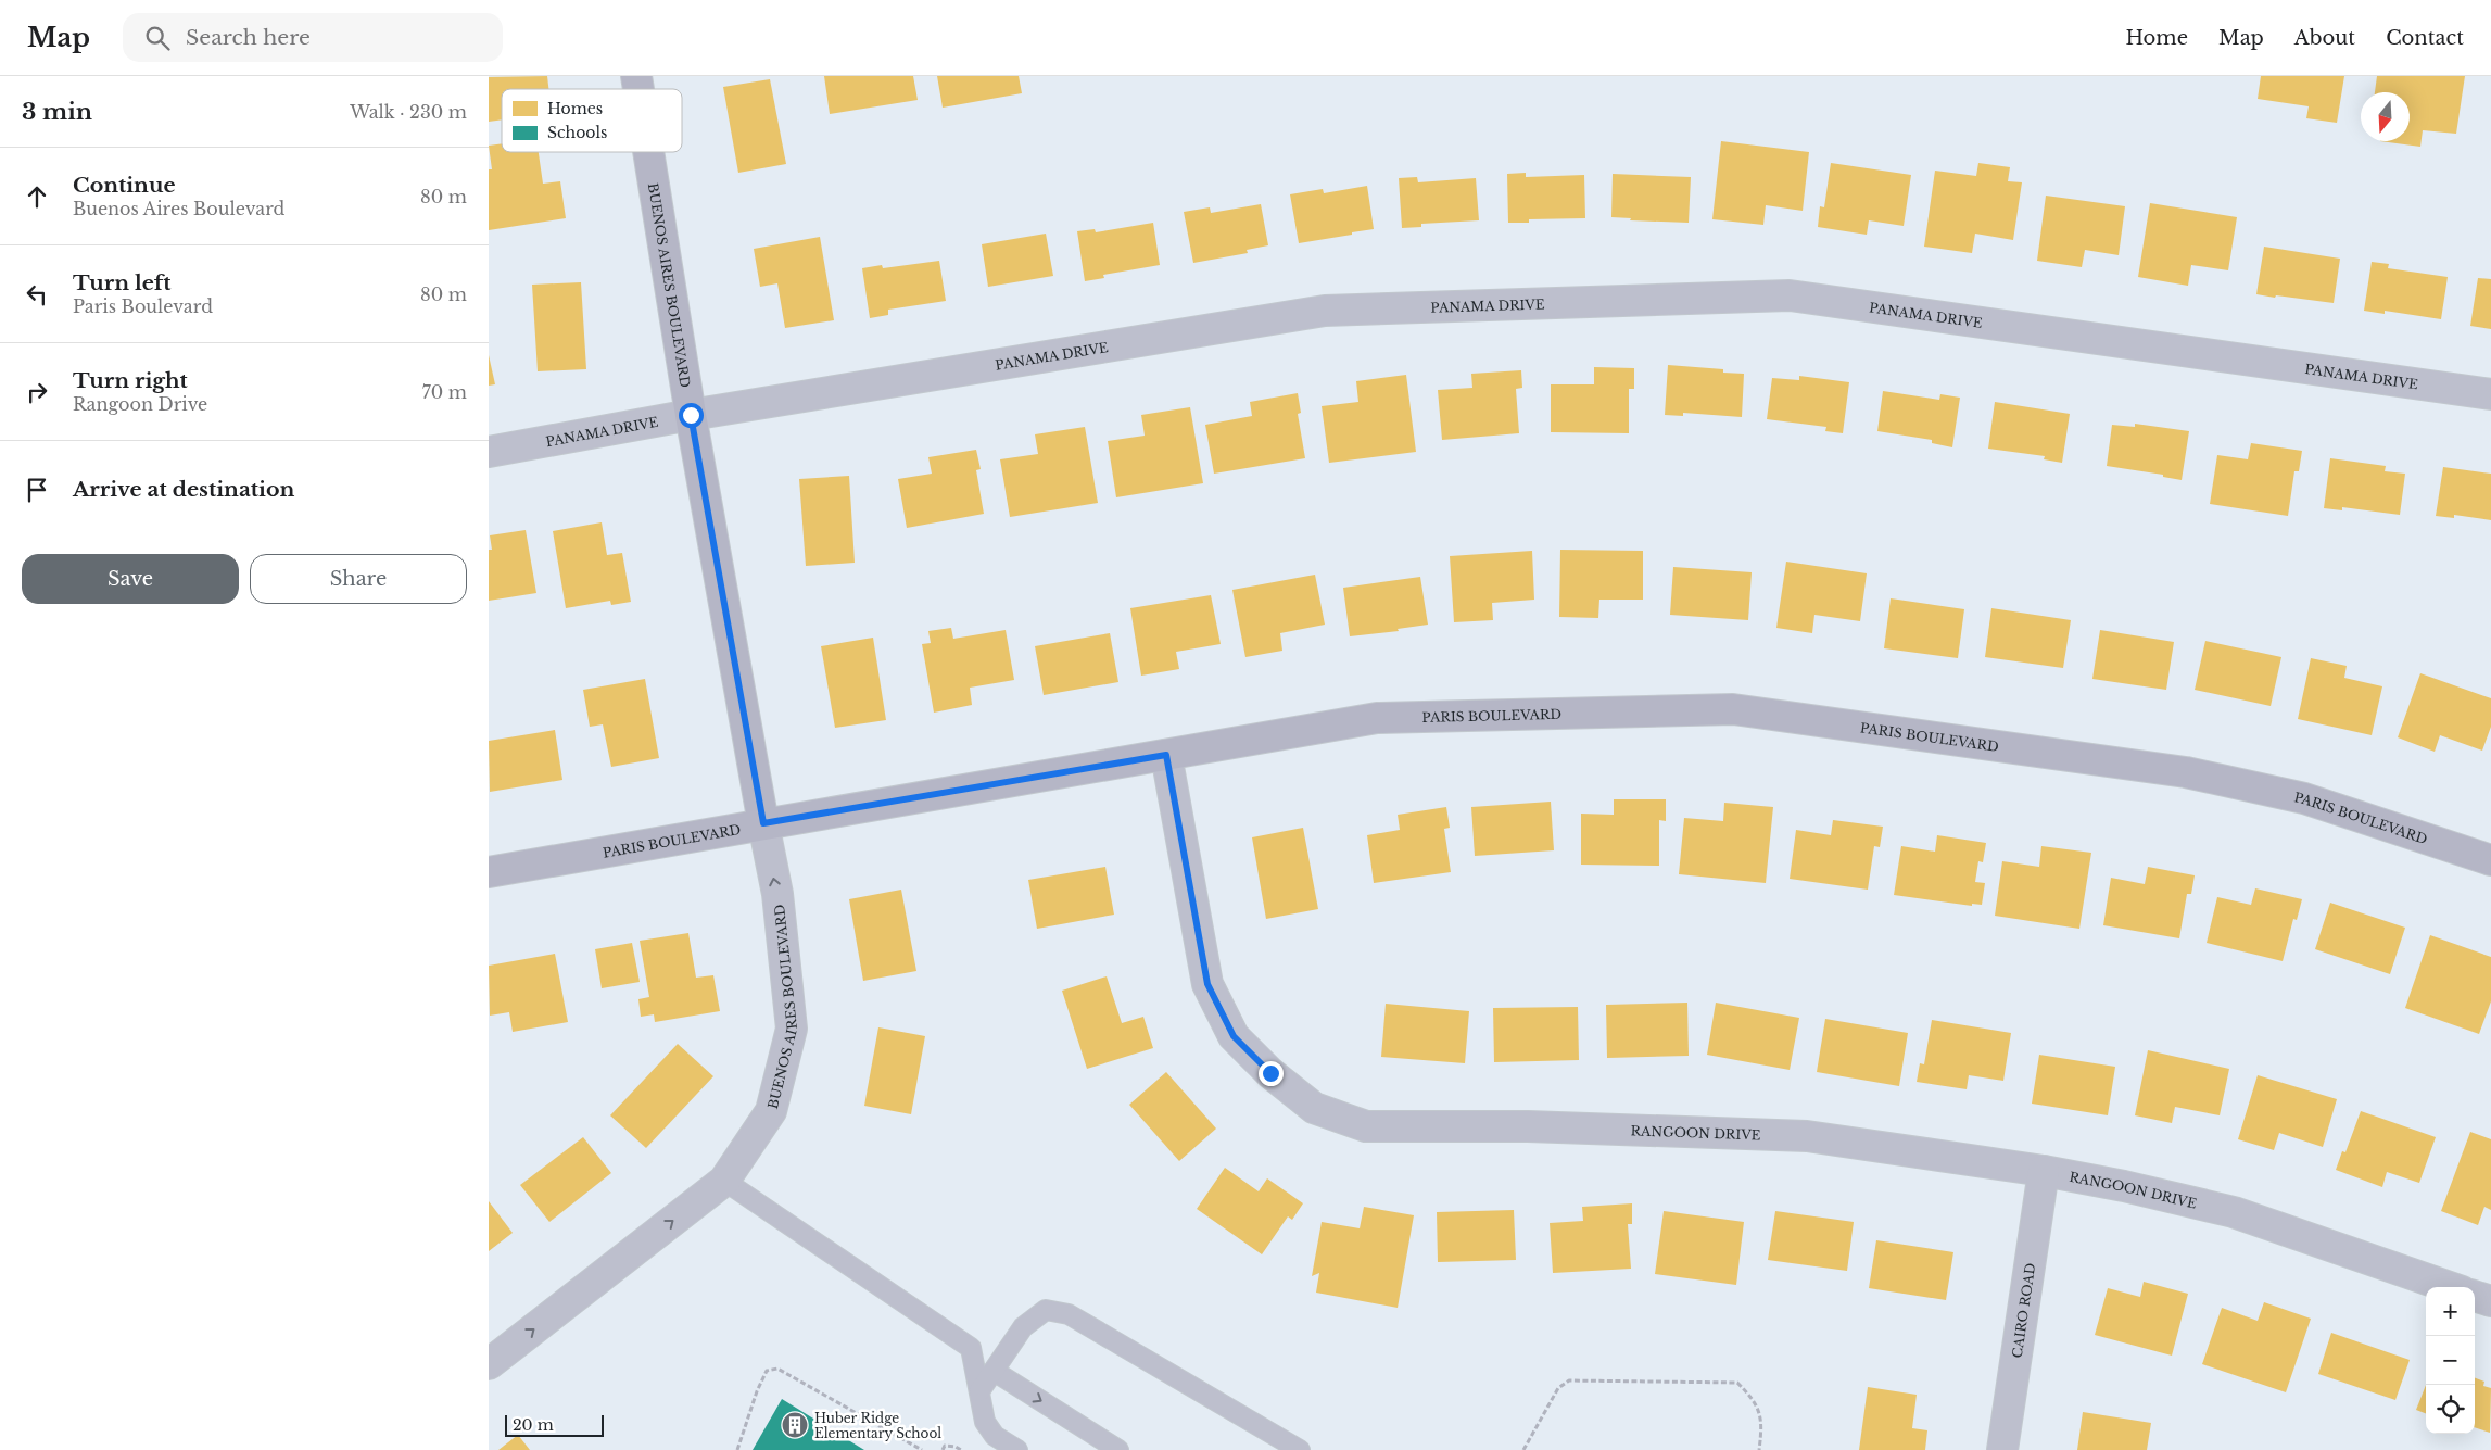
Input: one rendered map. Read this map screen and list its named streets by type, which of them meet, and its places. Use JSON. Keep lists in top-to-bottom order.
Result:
{
  "streets": {
    "street": [
      "BUENOS AIRES BOULEVARD",
      "PANAMA DRIVE",
      "PARIS BOULEVARD",
      "RANGOON DRIVE",
      "CAIRO ROAD"
    ]
  },
  "crossings": [
    ["BUENOS AIRES BOULEVARD", "PANAMA DRIVE"],
    ["BUENOS AIRES BOULEVARD", "PARIS BOULEVARD"],
    ["PARIS BOULEVARD", "RANGOON DRIVE"],
    ["RANGOON DRIVE", "CAIRO ROAD"]
  ],
  "one_way": ["BUENOS AIRES BOULEVARD"],
  "places": {
    "building": ["Huber Ridge Elementary School"]
  },
  "legend": ["Homes", "Schools"],
  "scale_bar": "20 m",
  "north": "bottom",
  "page": {
    "header": "Map",
    "search": "Search here",
    "nav": [
      "Home",
      "Map",
      "About",
      "Contact"
    ],
    "heading": ["3 min", "Walk · 230 m"],
    "list": [
      ["Continue", "Buenos Aires Boulevard", "80 m"],
      ["Turn left", "Paris Boulevard", "80 m"],
      ["Turn right", "Rangoon Drive", "70 m"],
      "Arrive at destination"
    ],
    "buttons": ["Save", "Share"],
    "map_buttons": ["+", "−"],
    "scale": "20 m"
  }
}
